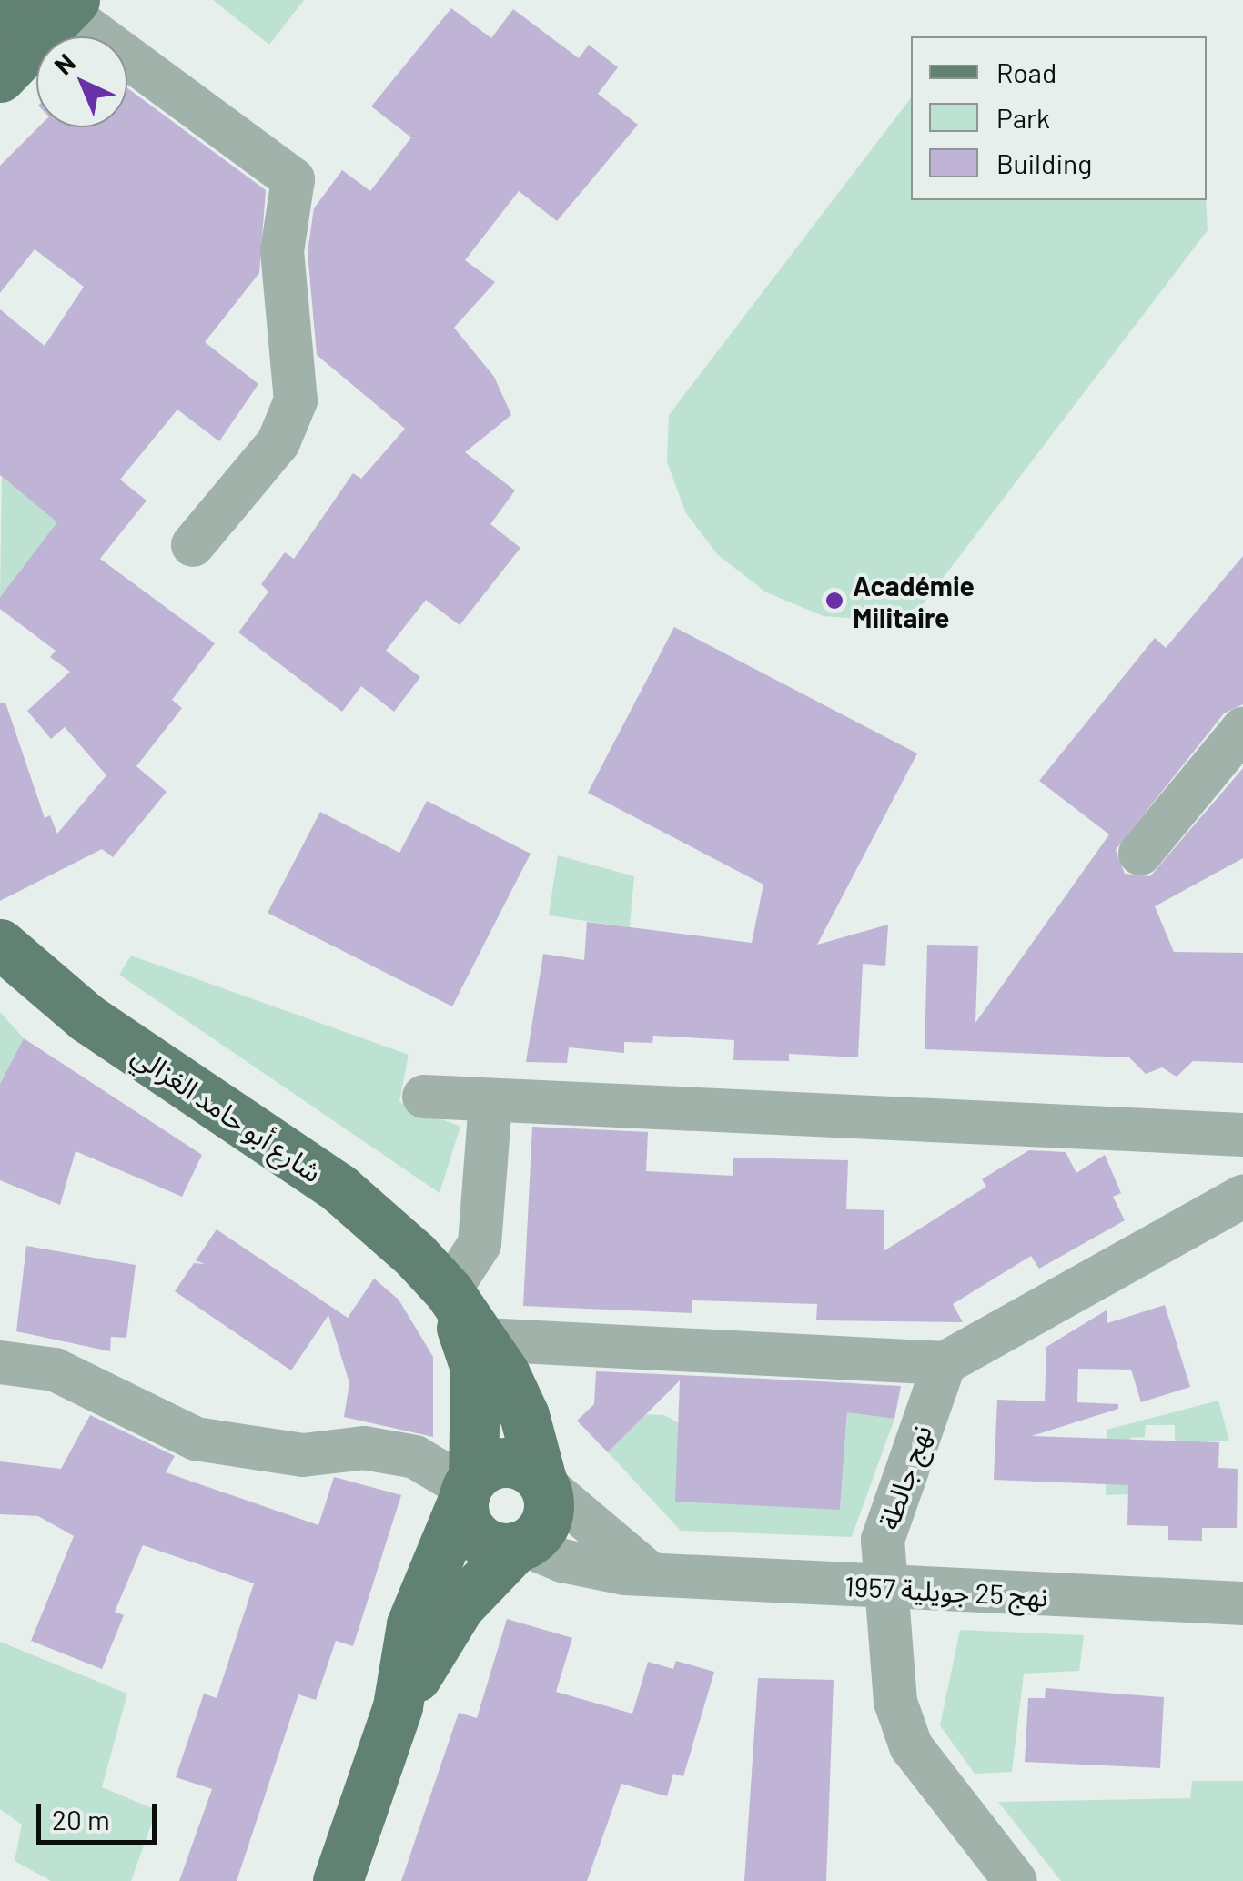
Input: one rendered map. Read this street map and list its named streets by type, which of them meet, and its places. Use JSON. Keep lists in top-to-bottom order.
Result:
{
  "streets": {
    "main road": ["شارع أبو حامد الغزالي"],
    "street": ["نهج جالطة", "نهج 25 جويلية 1957"]
  },
  "crossings": [
    ["شارع أبو حامد الغزالي", "نهج 25 جويلية 1957"],
    ["نهج جالطة", "نهج 25 جويلية 1957"]
  ],
  "places": ["Académie Militaire"],
  "legend": ["Road", "Park", "Building"],
  "scale_bar": "20 m",
  "north": "top left"
}
